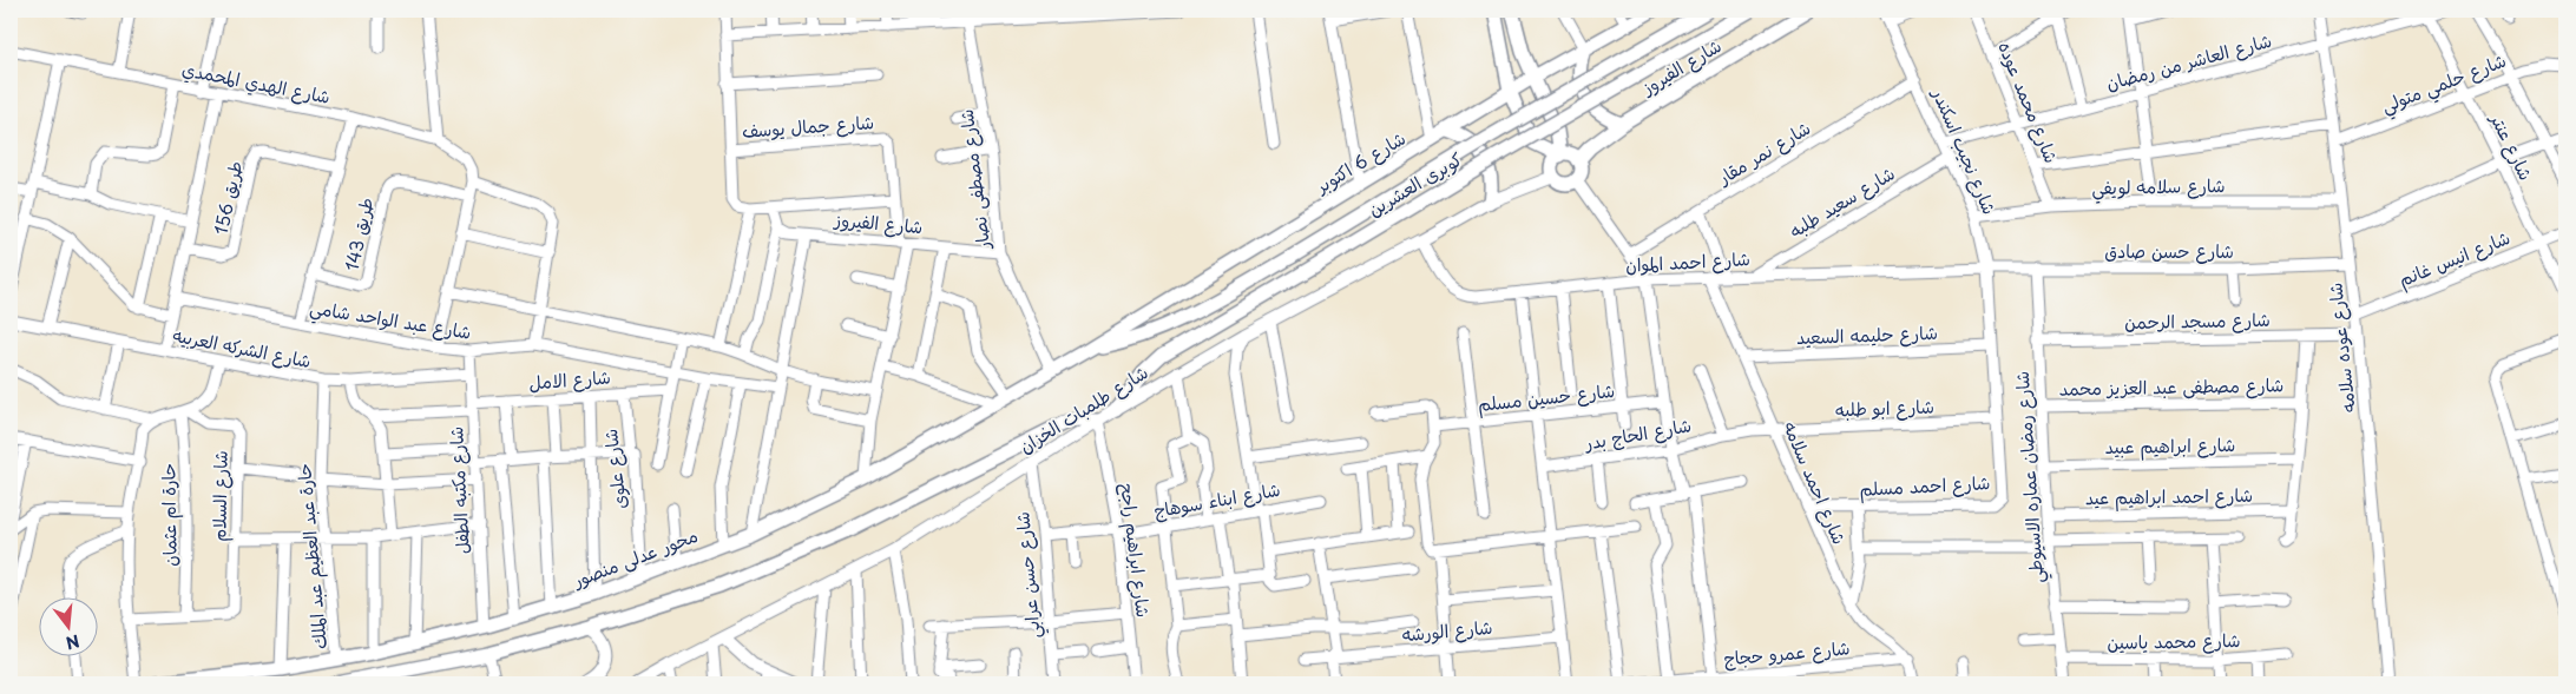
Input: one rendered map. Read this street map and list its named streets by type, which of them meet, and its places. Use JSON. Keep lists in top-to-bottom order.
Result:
{
  "streets": {
    "main road": [
      "شارع الفيروز",
      "شارع 6 اكتوبر",
      "كوبرى العشرين",
      "محور عدلى منصور"
    ],
    "street": [
      "شارع العاشر من رمضان",
      "شارع الهدي المحمدي",
      "شارع حلمي متولي",
      "شارع محمد عوده",
      "شارع جمال يوسف",
      "شارع عنتر",
      "شارع نجيب اسكندر",
      "شارع نمر مقار",
      "شارع مصطفى نصار",
      "شارع سلامه لويفي",
      "طريق 156",
      "شارع سعيد طلبه",
      "طريق 143",
      "شارع حسن صادق",
      "شارع انيس غانم",
      "شارع احمد الموان",
      "شارع عبد الواحد شامي",
      "شارع مسجد الرحمن",
      "شارع حليمه السعيد",
      "شارع عوده سلامه",
      "شارع الشركه العربيه",
      "شارع الامل",
      "شارع مصطفى عبد العزيز محمد",
      "شارع حسين مسلم",
      "شارع ابو طلبه",
      "شارع طلمبات الخزان",
      "شارع الحاج بدر",
      "شارع ابراهيم عبيد",
      "شارع علوى",
      "شارع رمضان عماره الاسيوطي",
      "شارع احمد سلامه",
      "شارع احمد مسلم",
      "شارع مكتبه الطفل",
      "شارع السلام",
      "شارع احمد ابراهيم عيد",
      "شارع ابناء سوهاج",
      "حارة ام عثمان",
      "شارع ابراهيم راجح",
      "حارة عبد العظيم عبد الملك",
      "شارع حسن عرابي",
      "شارع الورشه",
      "شارع محمد ياسين",
      "شارع عمرو حجاج"
    ]
  },
  "crossings": [
    ["شارع العاشر من رمضان", "شارع محمد عوده"],
    ["شارع العاشر من رمضان", "شارع عنتر"],
    ["شارع العاشر من رمضان", "شارع نجيب اسكندر"],
    ["شارع العاشر من رمضان", "شارع عوده سلامه"],
    ["شارع الفيروز", "شارع جمال يوسف"],
    ["شارع الفيروز", "شارع مصطفى نصار"],
    ["شارع الفيروز", "شارع طلمبات الخزان"],
    ["شارع حلمي متولي", "شارع عنتر"],
    ["شارع حلمي متولي", "شارع عوده سلامه"],
    ["شارع محمد عوده", "شارع سلامه لويفي"],
    ["شارع جمال يوسف", "محور عدلى منصور"],
    ["شارع عنتر", "شارع انيس غانم"],
    ["شارع نجيب اسكندر", "شارع نمر مقار"],
    ["شارع نجيب اسكندر", "شارع سلامه لويفي"],
    ["شارع نجيب اسكندر", "شارع سعيد طلبه"],
    ["شارع نجيب اسكندر", "شارع حسن صادق"],
    ["شارع نجيب اسكندر", "شارع احمد الموان"],
    ["شارع نجيب اسكندر", "شارع حليمه السعيد"],
    ["شارع نجيب اسكندر", "شارع ابو طلبه"],
    ["شارع نجيب اسكندر", "شارع احمد مسلم"],
    ["شارع 6 اكتوبر", "كوبرى العشرين"],
    ["شارع 6 اكتوبر", "محور عدلى منصور"],
    ["شارع مصطفى نصار", "محور عدلى منصور"],
    ["كوبرى العشرين", "شارع طلمبات الخزان"],
    ["كوبرى العشرين", "محور عدلى منصور"],
    ["شارع سلامه لويفي", "شارع عوده سلامه"],
    ["شارع سعيد طلبه", "شارع احمد الموان"],
    ["شارع حسن صادق", "شارع احمد الموان"],
    ["شارع حسن صادق", "شارع عوده سلامه"],
    ["شارع حسن صادق", "شارع رمضان عماره الاسيوطي"],
    ["شارع انيس غانم", "شارع عوده سلامه"],
    ["شارع احمد الموان", "شارع طلمبات الخزان"],
    ["شارع احمد الموان", "شارع احمد سلامه"],
    ["شارع عبد الواحد شامي", "شارع مكتبه الطفل"],
    ["شارع مسجد الرحمن", "شارع عوده سلامه"],
    ["شارع مسجد الرحمن", "شارع رمضان عماره الاسيوطي"],
    ["شارع حليمه السعيد", "شارع احمد سلامه"],
    ["شارع الشركه العربيه", "شارع مكتبه الطفل"],
    ["شارع الشركه العربيه", "حارة عبد العظيم عبد الملك"],
    ["شارع الامل", "شارع علوى"],
    ["شارع الامل", "شارع مكتبه الطفل"],
    ["شارع مصطفى عبد العزيز محمد", "شارع رمضان عماره الاسيوطي"],
    ["شارع ابو طلبه", "شارع الحاج بدر"],
    ["شارع ابو طلبه", "شارع احمد سلامه"],
    ["شارع ابو طلبه", "شارع احمد مسلم"],
    ["شارع طلمبات الخزان", "شارع ابراهيم راجح"],
    ["شارع طلمبات الخزان", "شارع حسن عرابي"],
    ["شارع الحاج بدر", "شارع احمد سلامه"],
    ["شارع ابراهيم عبيد", "شارع رمضان عماره الاسيوطي"],
    ["شارع علوى", "محور عدلى منصور"],
    ["شارع رمضان عماره الاسيوطي", "شارع احمد ابراهيم عيد"],
    ["شارع رمضان عماره الاسيوطي", "شارع محمد ياسين"],
    ["شارع احمد سلامه", "شارع احمد مسلم"],
    ["شارع احمد سلامه", "شارع عمرو حجاج"],
    ["شارع مكتبه الطفل", "محور عدلى منصور"],
    ["شارع السلام", "حارة ام عثمان"],
    ["شارع ابناء سوهاج", "شارع ابراهيم راجح"],
    ["شارع ابناء سوهاج", "شارع حسن عرابي"],
    ["حارة عبد العظيم عبد الملك", "محور عدلى منصور"]
  ],
  "north": "bottom"
}
